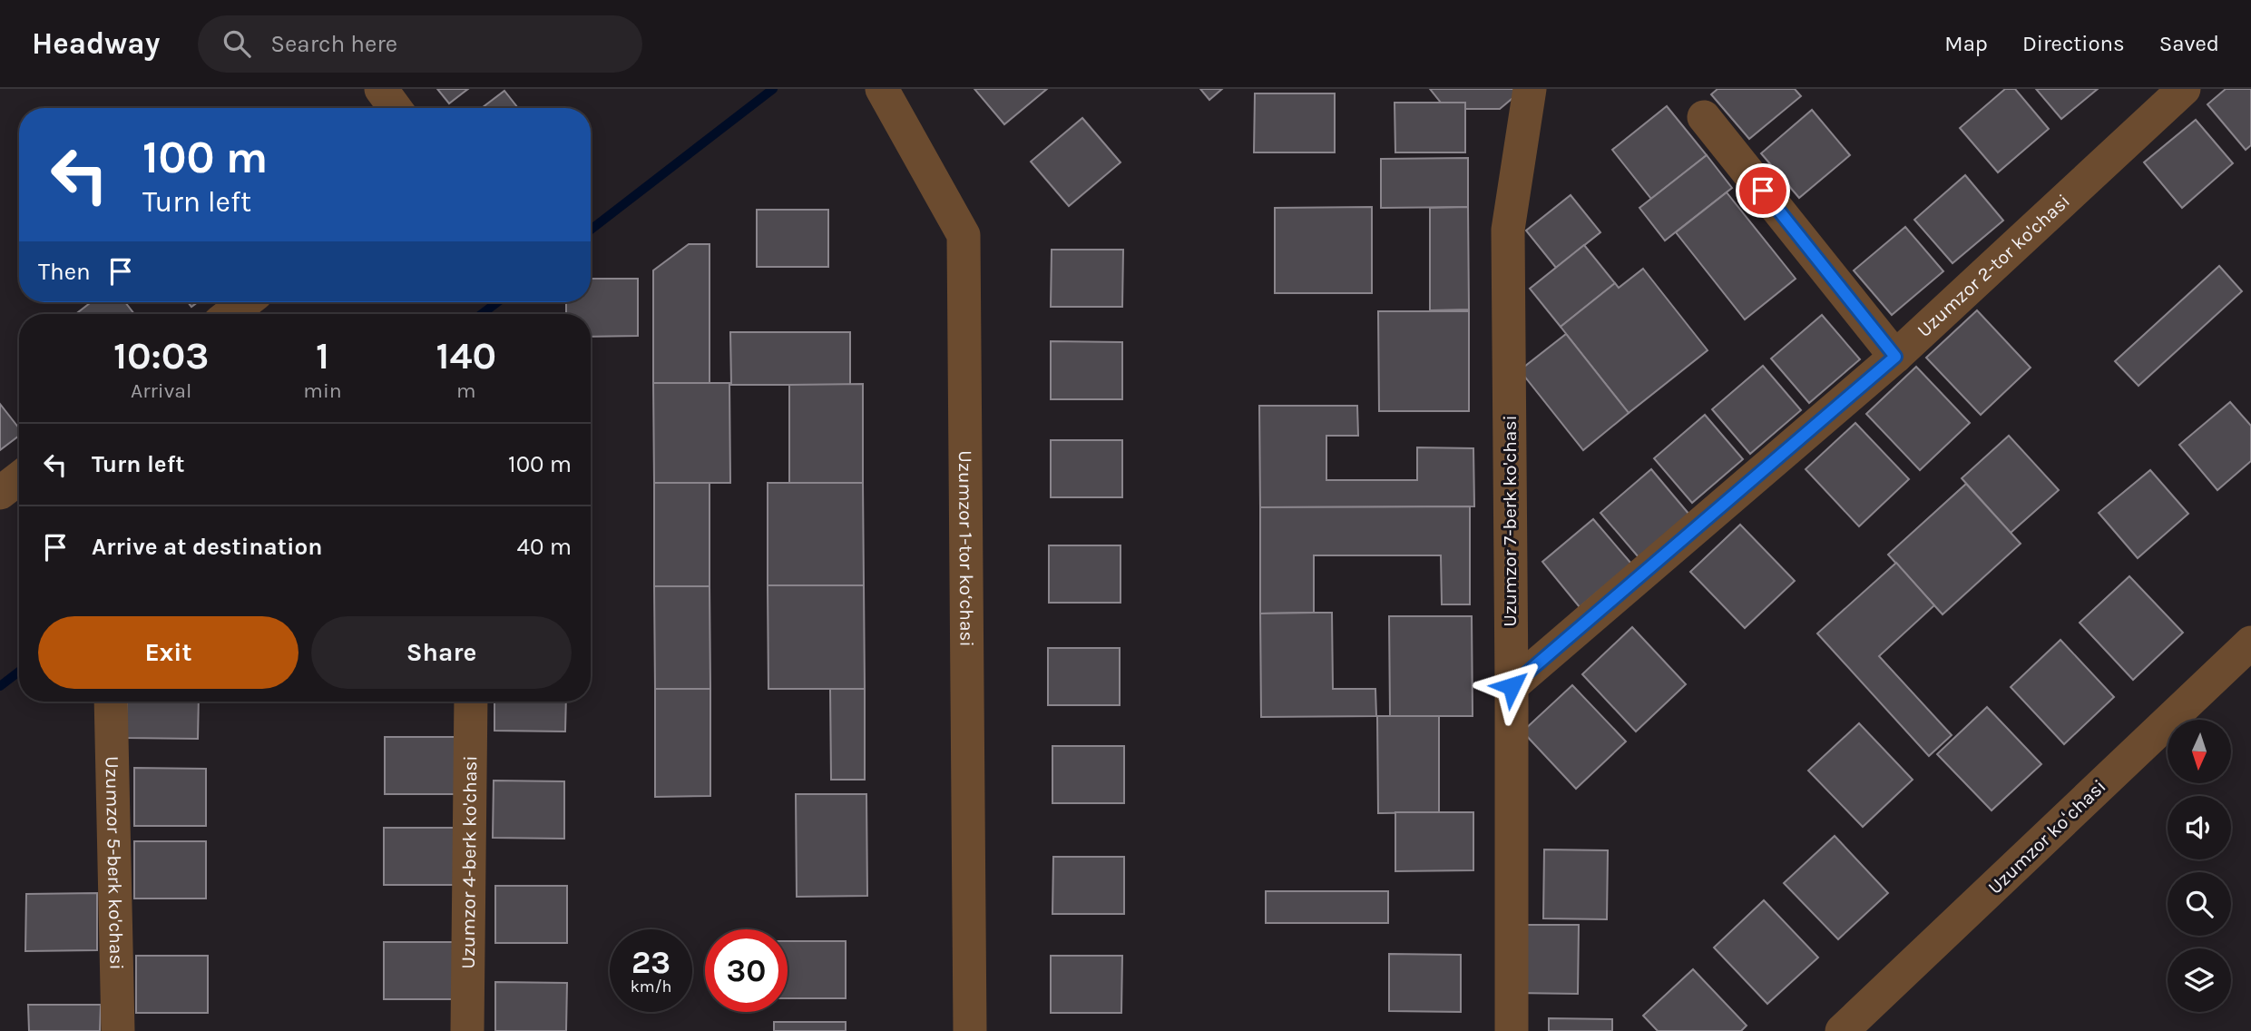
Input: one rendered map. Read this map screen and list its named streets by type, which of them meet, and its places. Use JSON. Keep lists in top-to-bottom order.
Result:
{
  "streets": {
    "street": [
      "Uzumzor 2-tor ko'chasi",
      "Uzumzor 7-berk ko'chasi",
      "Uzumzor 1-tor ko‘chasi",
      "Uzumzor koʻchasi",
      "Uzumzor 5-berk ko'chasi",
      "Uzumzor 4-berk ko'chasi"
    ]
  },
  "crossings": [
    ["Uzumzor 2-tor ko'chasi", "Uzumzor 7-berk ko'chasi"]
  ],
  "north": "bottom",
  "page": {
    "header": "Headway",
    "search": "Search here",
    "nav": ["Map", "Directions", "Saved"],
    "turn": ["100 m", "Turn left"],
    "then": "Then",
    "eta": [
      "10:03",
      "Arrival",
      "1",
      "min",
      "140",
      "m"
    ],
    "list": [
      {
        "name": "Turn left",
        "value": "100 m"
      },
      {
        "name": "Arrive at destination",
        "value": "40 m"
      }
    ],
    "buttons": ["Exit", "Share"],
    "speed": "23 km/h",
    "limit": "30"
  }
}
